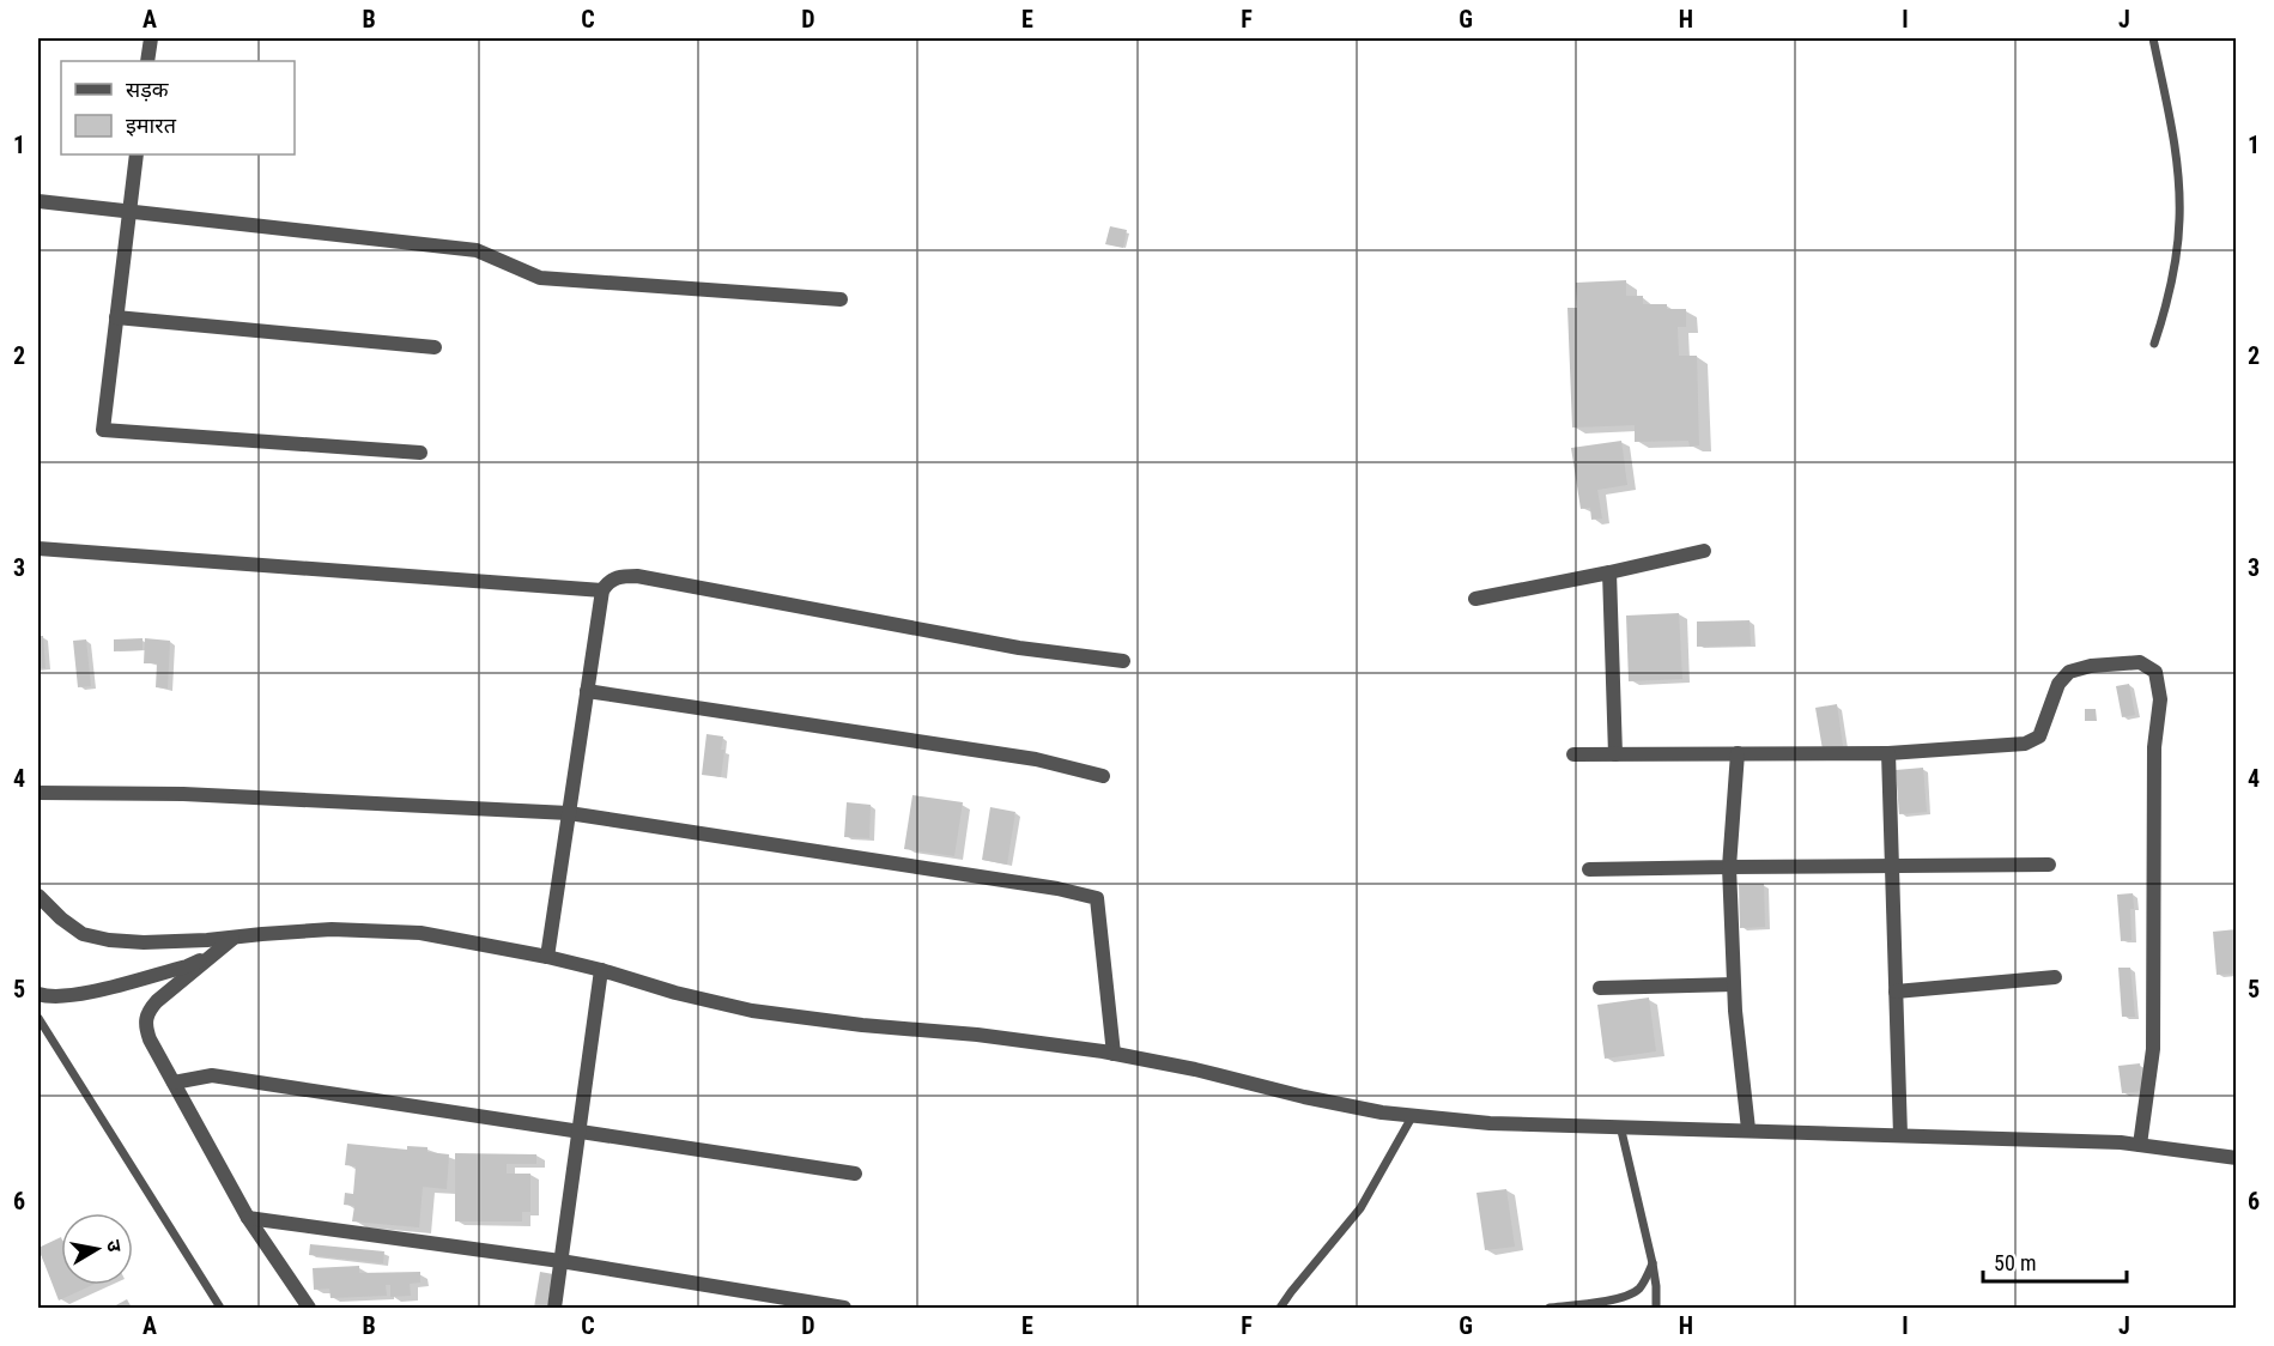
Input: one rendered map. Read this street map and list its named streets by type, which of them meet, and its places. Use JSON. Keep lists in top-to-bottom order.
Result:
{
  "legend": ["सड़क", "इमारत"],
  "scale_bar": "50 m",
  "north": "right",
  "grid": {
    "columns": [
      "A",
      "B",
      "C",
      "D",
      "E",
      "F",
      "G",
      "H",
      "I",
      "J"
    ],
    "rows": [
      "1",
      "2",
      "3",
      "4",
      "5",
      "6"
    ]
  }
}
